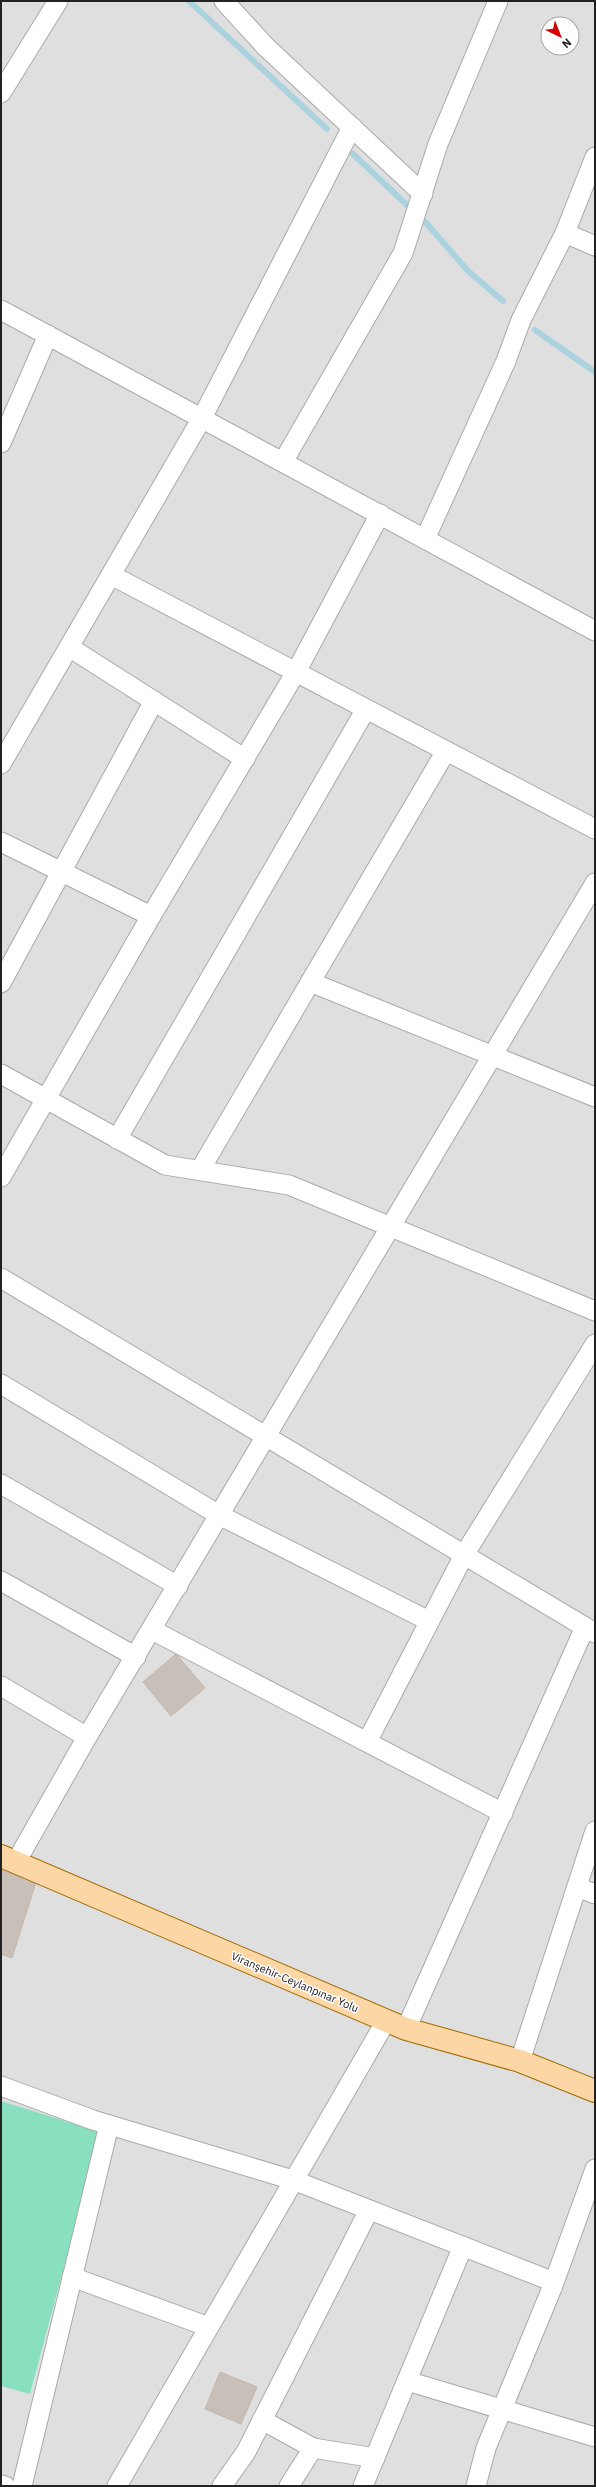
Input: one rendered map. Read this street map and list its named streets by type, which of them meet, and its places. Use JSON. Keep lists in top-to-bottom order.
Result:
{
  "streets": {
    "main road": ["Viranşehir-Ceylanpınar Yolu"]
  },
  "north": "bottom right"
}
